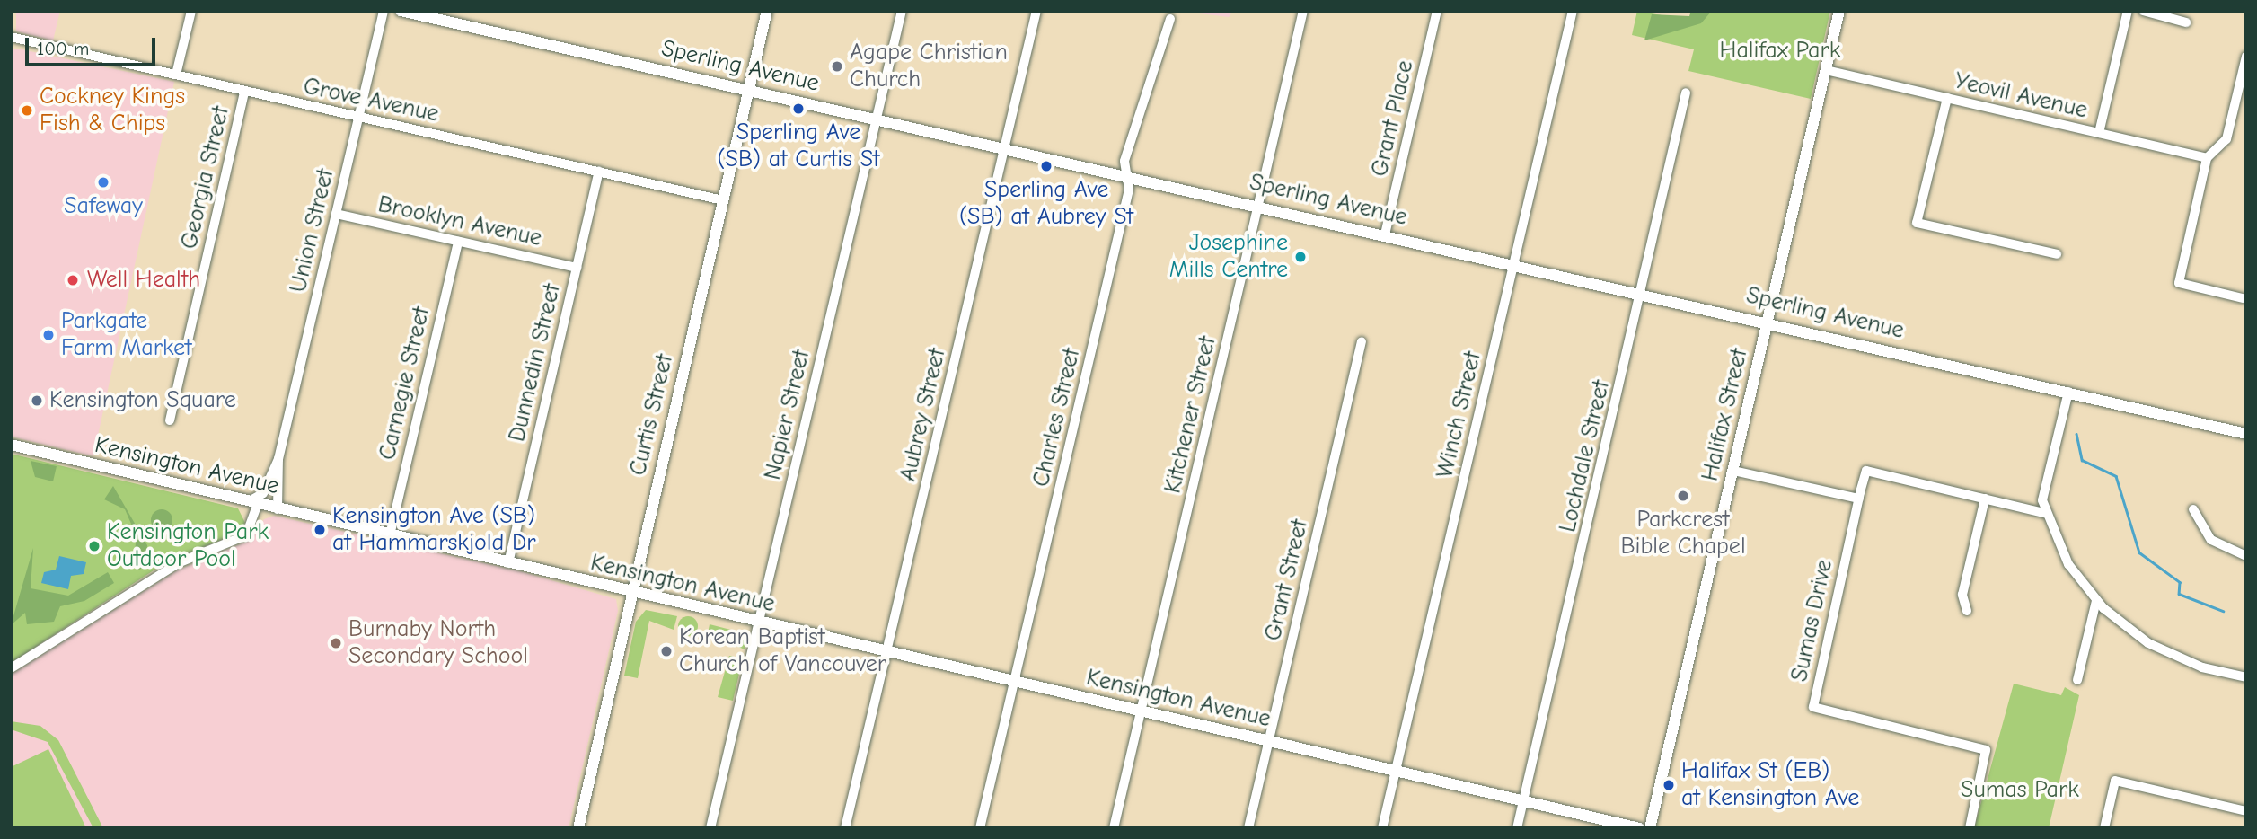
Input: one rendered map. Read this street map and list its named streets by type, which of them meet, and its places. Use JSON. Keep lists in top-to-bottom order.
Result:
{
  "streets": {
    "street": [
      "Sperling Avenue",
      "Yeovil Avenue",
      "Grove Avenue",
      "Grant Place",
      "Georgia Street",
      "Brooklyn Avenue",
      "Union Street",
      "Dunnedin Street",
      "Carnegie Street",
      "Curtis Street",
      "Napier Street",
      "Aubrey Street",
      "Kitchener Street",
      "Winch Street",
      "Halifax Street",
      "Charles Street",
      "Lochdale Street",
      "Kensington Avenue",
      "Grant Street",
      "Sumas Drive"
    ]
  },
  "crossings": [
    ["Sperling Avenue", "Grant Place"],
    ["Sperling Avenue", "Curtis Street"],
    ["Sperling Avenue", "Napier Street"],
    ["Sperling Avenue", "Aubrey Street"],
    ["Sperling Avenue", "Kitchener Street"],
    ["Sperling Avenue", "Winch Street"],
    ["Sperling Avenue", "Halifax Street"],
    ["Sperling Avenue", "Charles Street"],
    ["Sperling Avenue", "Lochdale Street"],
    ["Yeovil Avenue", "Halifax Street"],
    ["Grove Avenue", "Georgia Street"],
    ["Grove Avenue", "Union Street"],
    ["Grove Avenue", "Dunnedin Street"],
    ["Grove Avenue", "Curtis Street"],
    ["Brooklyn Avenue", "Union Street"],
    ["Brooklyn Avenue", "Dunnedin Street"],
    ["Brooklyn Avenue", "Carnegie Street"],
    ["Union Street", "Kensington Avenue"],
    ["Dunnedin Street", "Kensington Avenue"],
    ["Carnegie Street", "Kensington Avenue"],
    ["Curtis Street", "Kensington Avenue"],
    ["Napier Street", "Kensington Avenue"],
    ["Aubrey Street", "Kensington Avenue"],
    ["Kitchener Street", "Kensington Avenue"],
    ["Winch Street", "Kensington Avenue"],
    ["Charles Street", "Kensington Avenue"],
    ["Lochdale Street", "Kensington Avenue"],
    ["Kensington Avenue", "Grant Street"]
  ],
  "parks": ["Halifax Park", "Sumas Park"],
  "places": [
    "Agape Christian Church",
    "Sperling Ave (SB) at Curtis St",
    "Cockney Kings Fish & Chips",
    "Sperling Ave (SB) at Aubrey St",
    "Safeway",
    "Josephine Mills Centre",
    "Well Health",
    "Parkgate Farm Market",
    "Kensington Square",
    "Parkcrest Bible Chapel",
    "Kensington Ave (SB) at Hammarskjold Dr",
    "Kensington Park Outdoor Pool",
    "Burnaby North Secondary School",
    "Korean Baptist Church of Vancouver",
    "Halifax St (EB) at Kensington Ave"
  ],
  "scale_bar": "100 m"
}
